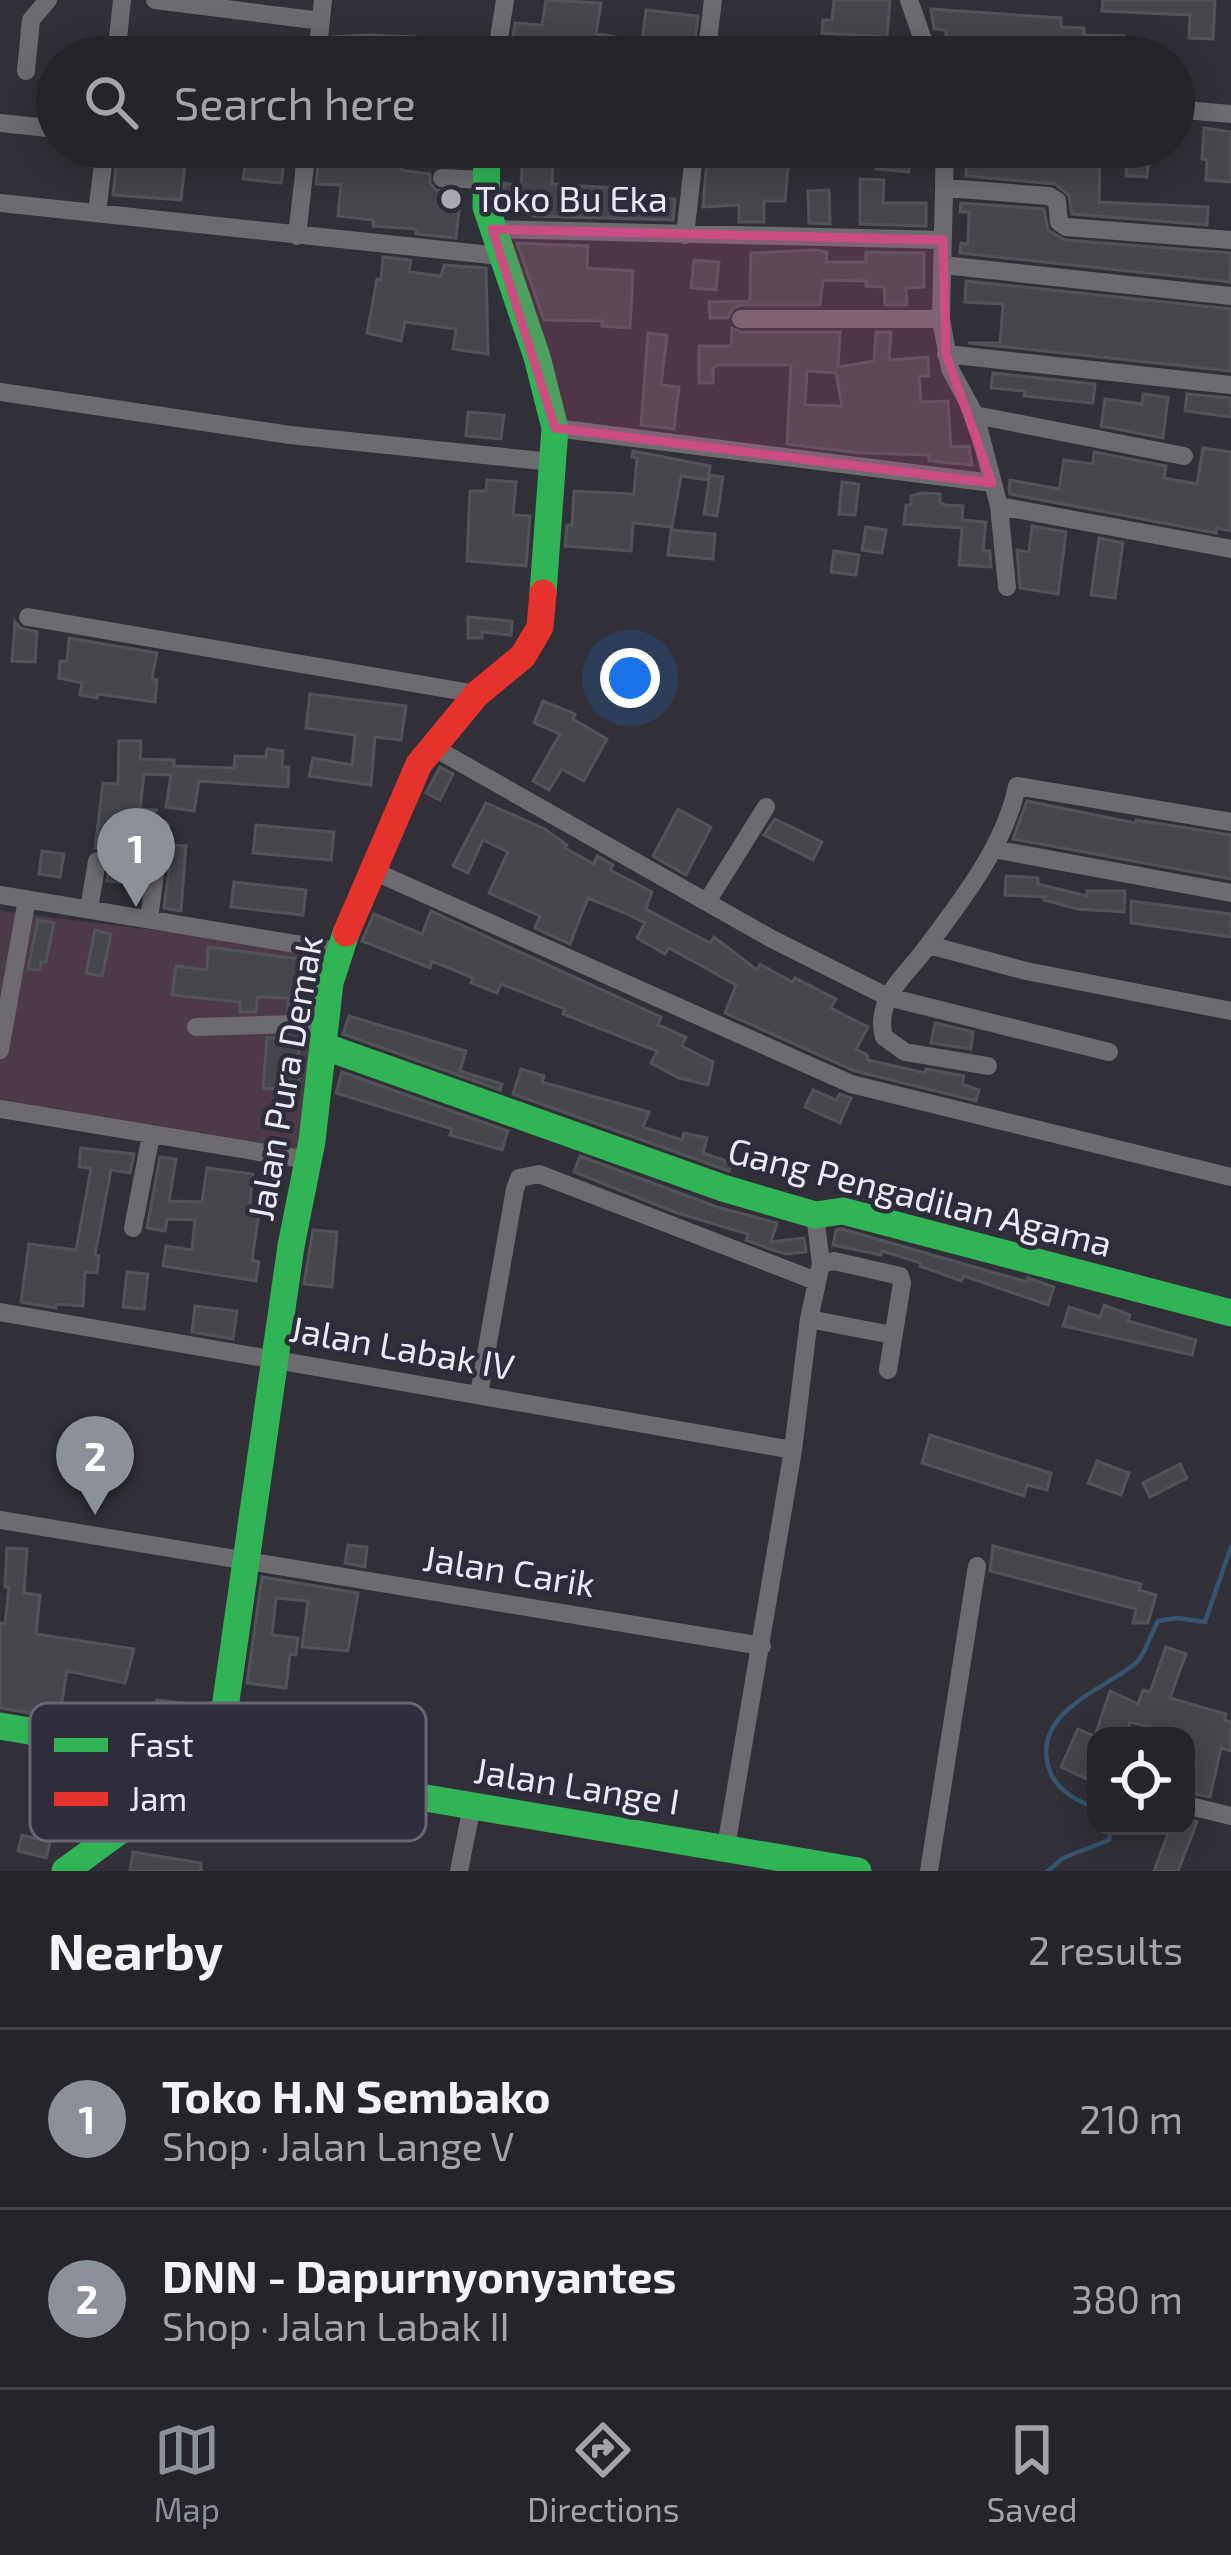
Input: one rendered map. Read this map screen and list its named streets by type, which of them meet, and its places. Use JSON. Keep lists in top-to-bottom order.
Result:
{
  "streets": {
    "street": [
      "Jalan Pura Demak",
      "Gang Pengadilan Agama",
      "Jalan Labak IV",
      "Jalan Carik",
      "Jalan Lange I"
    ]
  },
  "crossings": [
    ["Jalan Pura Demak", "Gang Pengadilan Agama"],
    ["Jalan Pura Demak", "Jalan Labak IV"],
    ["Jalan Pura Demak", "Jalan Carik"]
  ],
  "places": ["Toko Bu Eka"],
  "legend": ["Fast", "Jam"],
  "page": {
    "search": "Search here",
    "pins": ["1", "2"],
    "heading": ["Nearby", "2 results"],
    "list": [
      {
        "mark": "1",
        "name": "Toko H.N Sembako",
        "note": "Shop · Jalan Lange V",
        "value": "210 m"
      },
      {
        "mark": "2",
        "name": "DNN - Dapurnyonyantes",
        "note": "Shop · Jalan Labak II",
        "value": "380 m"
      }
    ],
    "nav": ["Map", "Directions", "Saved"]
  }
}
